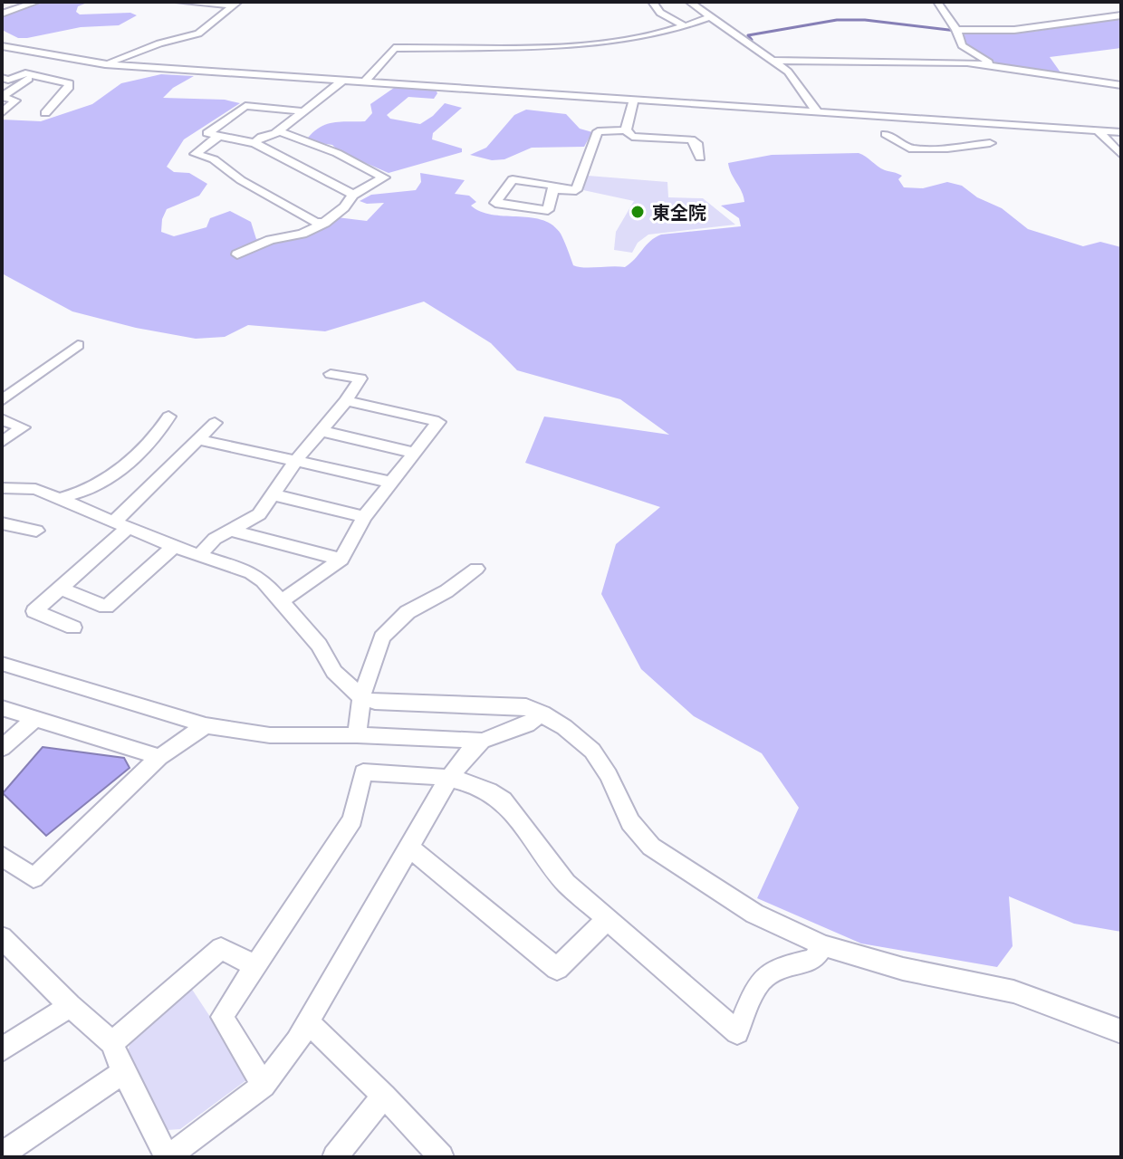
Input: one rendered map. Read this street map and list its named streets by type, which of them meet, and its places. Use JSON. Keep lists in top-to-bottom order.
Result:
{
  "places": ["東全院"]
}
